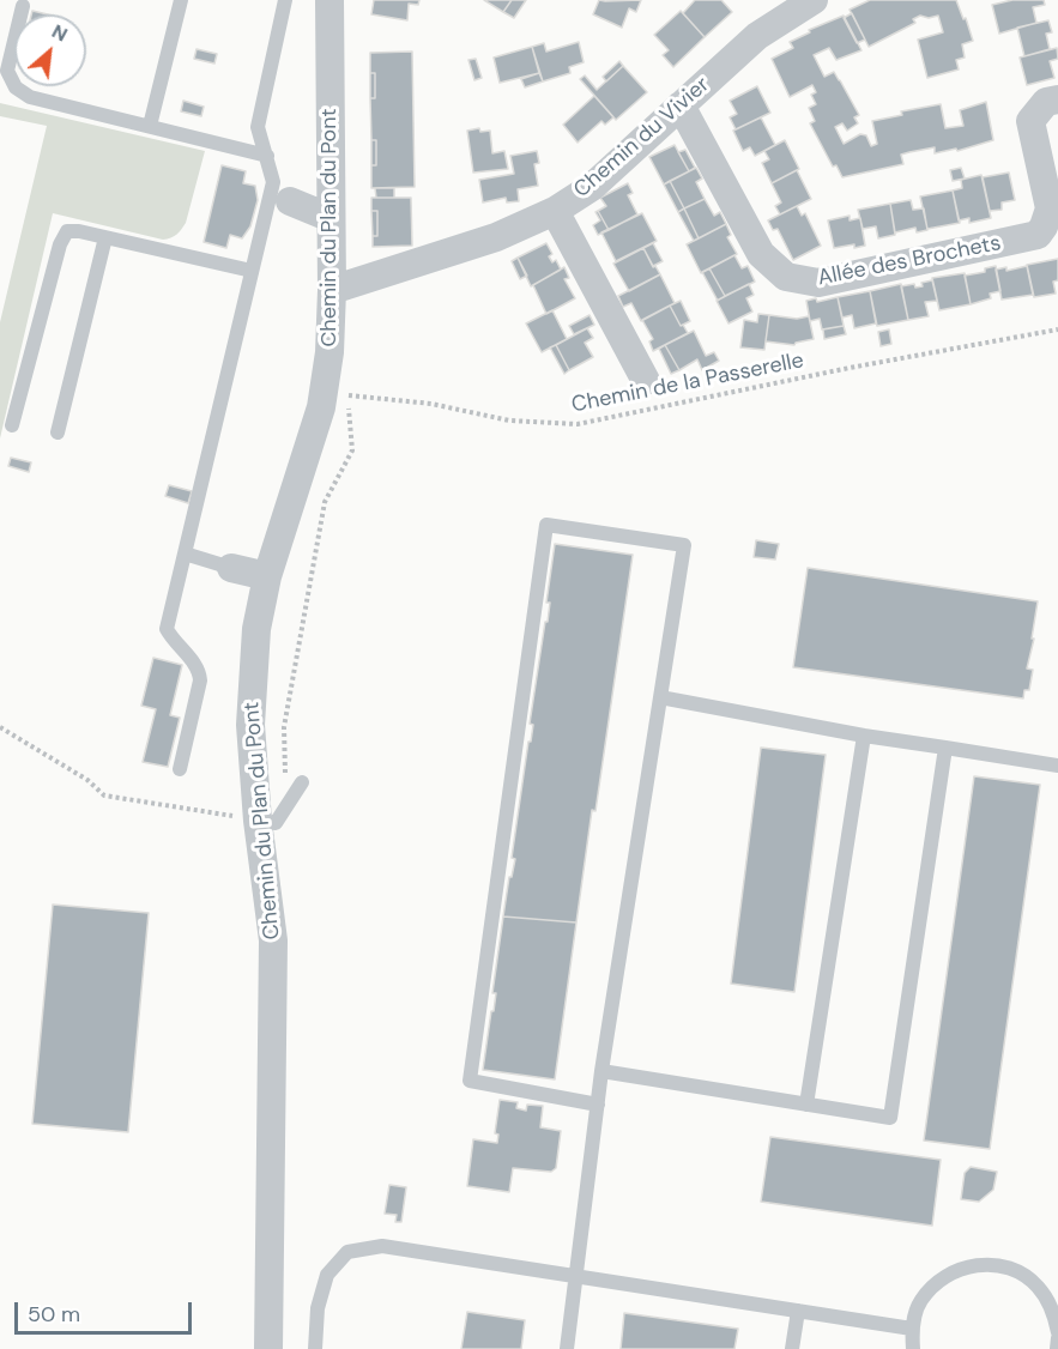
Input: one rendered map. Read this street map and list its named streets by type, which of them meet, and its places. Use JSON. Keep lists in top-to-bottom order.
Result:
{
  "streets": {
    "street": ["Chemin du Vivier", "Chemin du Plan du Pont", "Allée des Brochets"],
    "path": ["Chemin de la Passerelle"]
  },
  "crossings": [
    ["Chemin du Vivier", "Chemin du Plan du Pont"],
    ["Chemin du Vivier", "Allée des Brochets"]
  ],
  "scale_bar": "50 m",
  "north": "top right"
}
